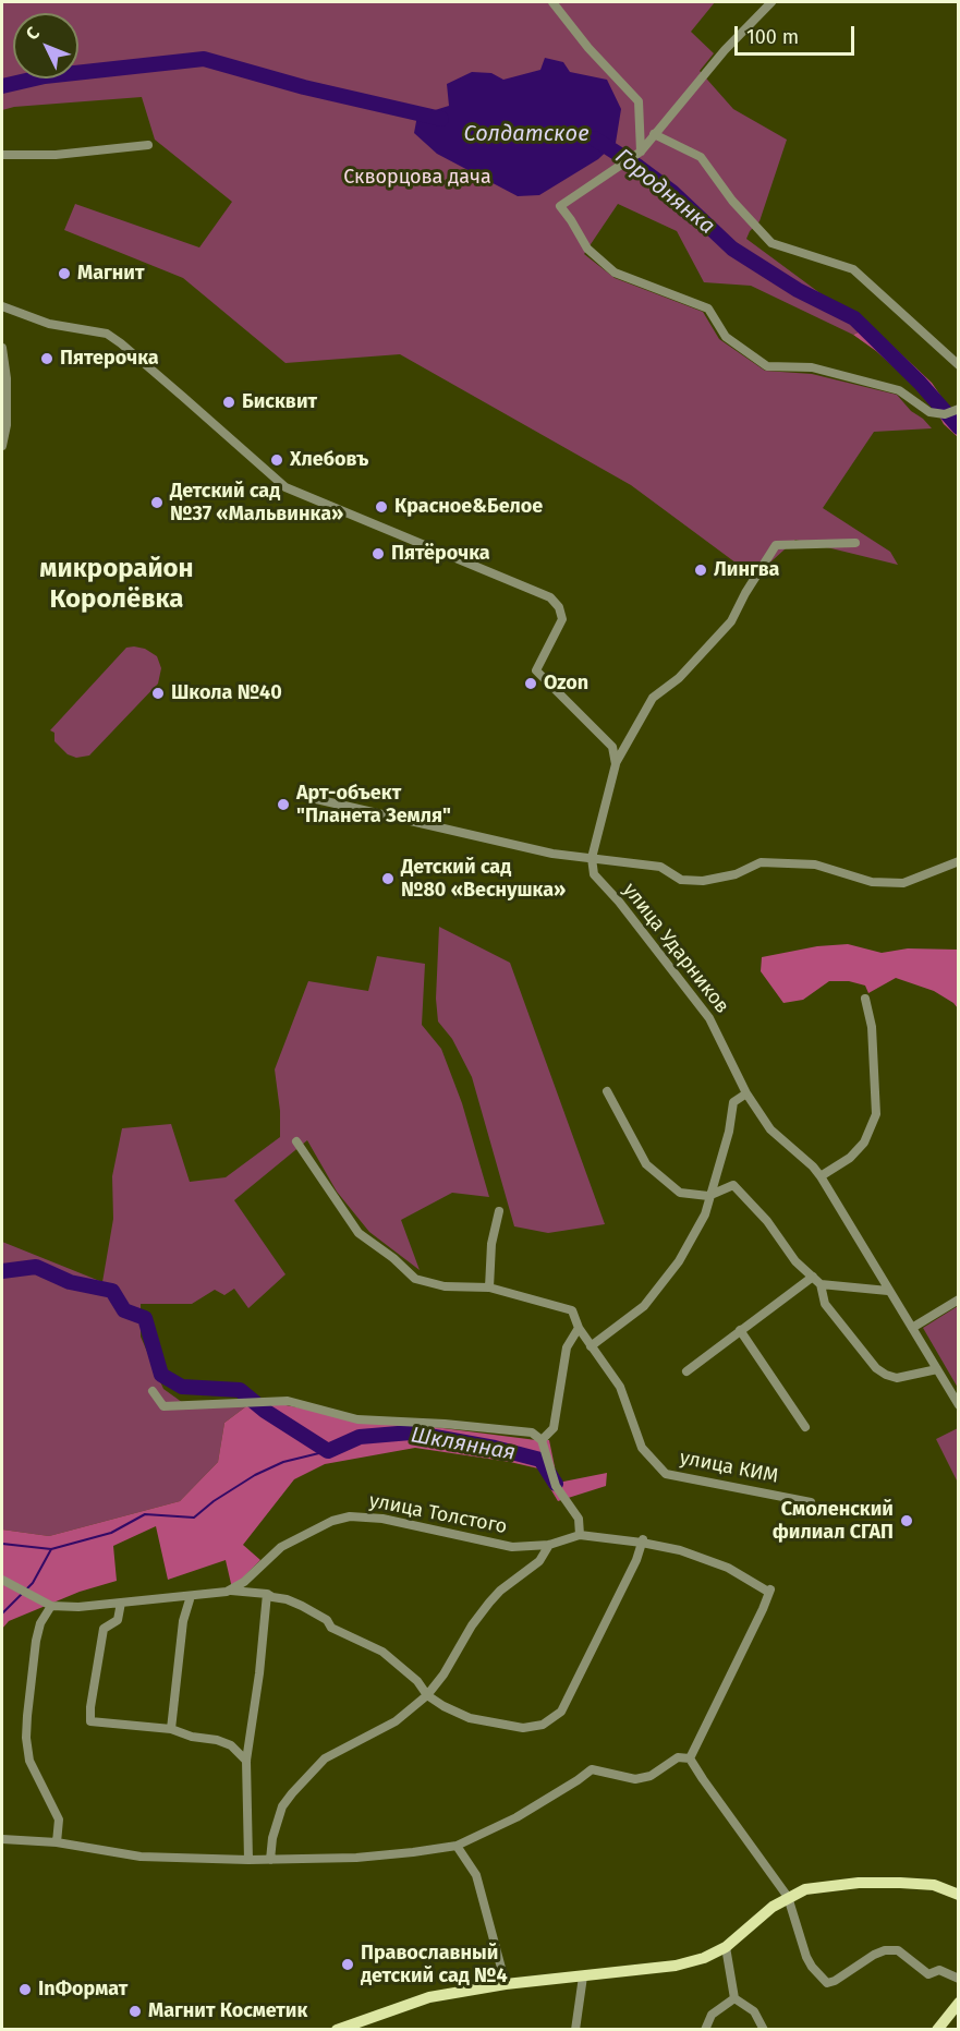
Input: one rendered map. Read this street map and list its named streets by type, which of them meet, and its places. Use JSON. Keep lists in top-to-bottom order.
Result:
{
  "streets": {
    "street": ["улица Ударников", "улица КИМ", "улица Толстого"]
  },
  "districts": ["микрорайон Королёвка"],
  "water": ["Солдатское", "Городнянка", "Шклянная"],
  "parks": ["Скворцова дача"],
  "places": [
    "Магнит",
    "Пятерочка",
    "Бисквит",
    "Хлебовъ",
    "Детский сад №37 «Мальвинка»",
    "Красное&Белое",
    "Пятёрочка",
    "Лингва",
    "Ozon",
    "Школа №40",
    "Арт-объект \"Планета Земля\"",
    "Детский сад №80 «Веснушка»",
    "Смоленский филиал СГАП",
    "Православный детский сад №4",
    "InФормат",
    "Магнит Косметик"
  ],
  "scale_bar": "100 m",
  "north": "top left"
}
